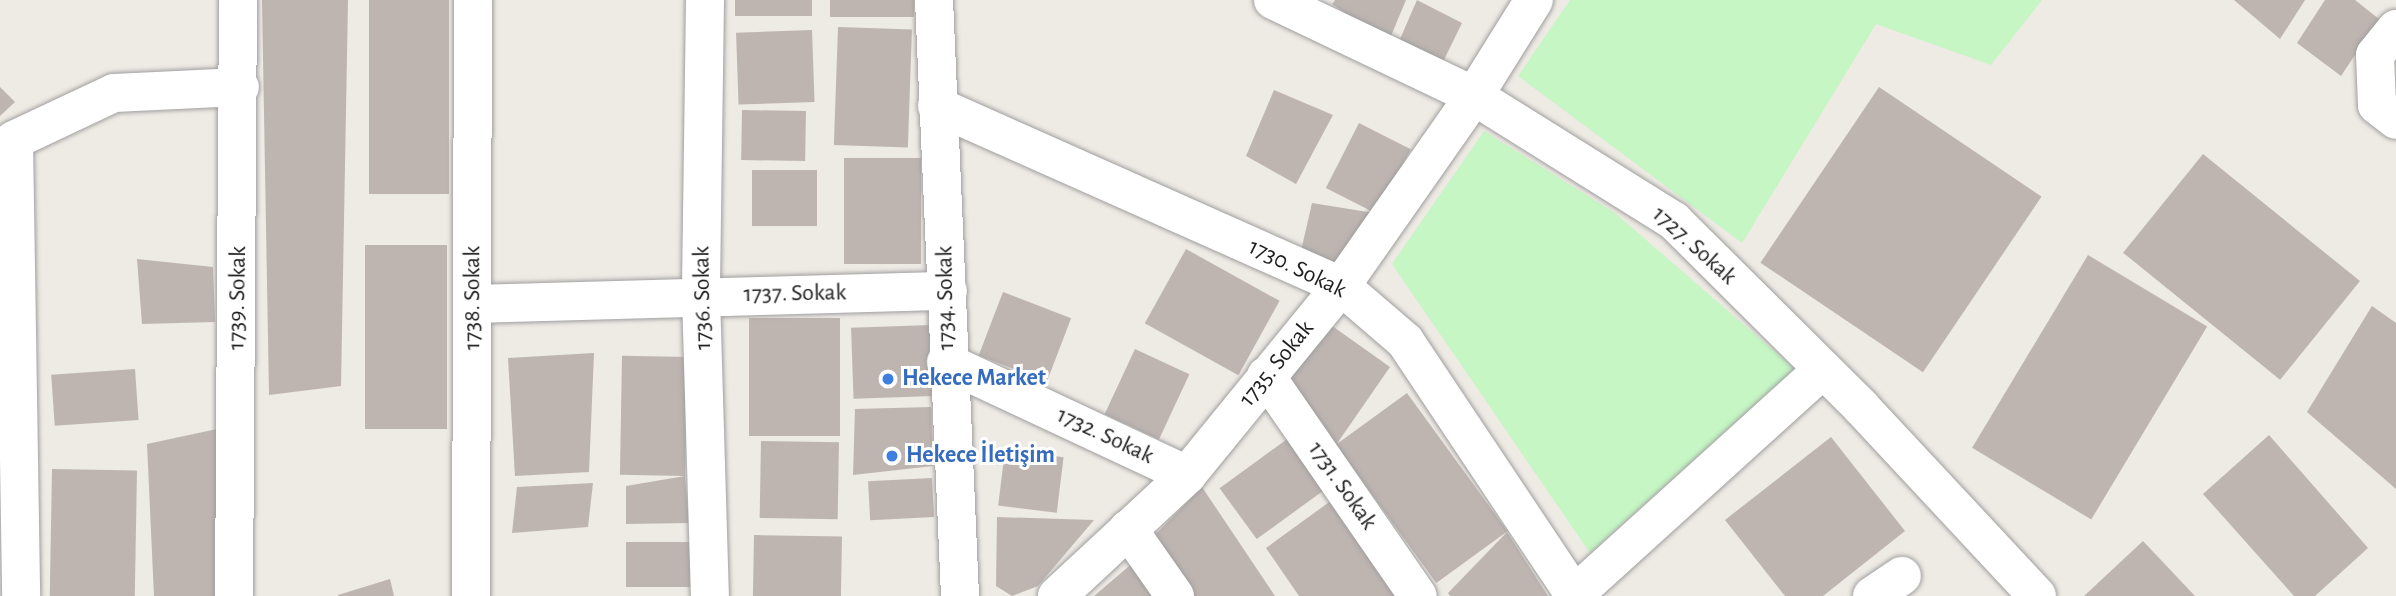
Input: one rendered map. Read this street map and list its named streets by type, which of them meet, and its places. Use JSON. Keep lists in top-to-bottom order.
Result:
{
  "streets": {
    "street": [
      "1727. Sokak",
      "1730. Sokak",
      "1737. Sokak",
      "1739. Sokak",
      "1738. Sokak",
      "1736. Sokak",
      "1734. Sokak",
      "1735. Sokak",
      "1732. Sokak",
      "1731. Sokak"
    ]
  },
  "crossings": [
    ["1727. Sokak", "1735. Sokak"],
    ["1730. Sokak", "1734. Sokak"],
    ["1730. Sokak", "1735. Sokak"],
    ["1737. Sokak", "1738. Sokak"],
    ["1737. Sokak", "1736. Sokak"],
    ["1737. Sokak", "1734. Sokak"],
    ["1734. Sokak", "1732. Sokak"],
    ["1735. Sokak", "1732. Sokak"],
    ["1735. Sokak", "1731. Sokak"]
  ],
  "places": ["Hekece Market", "Hekece İletişim"]
}
